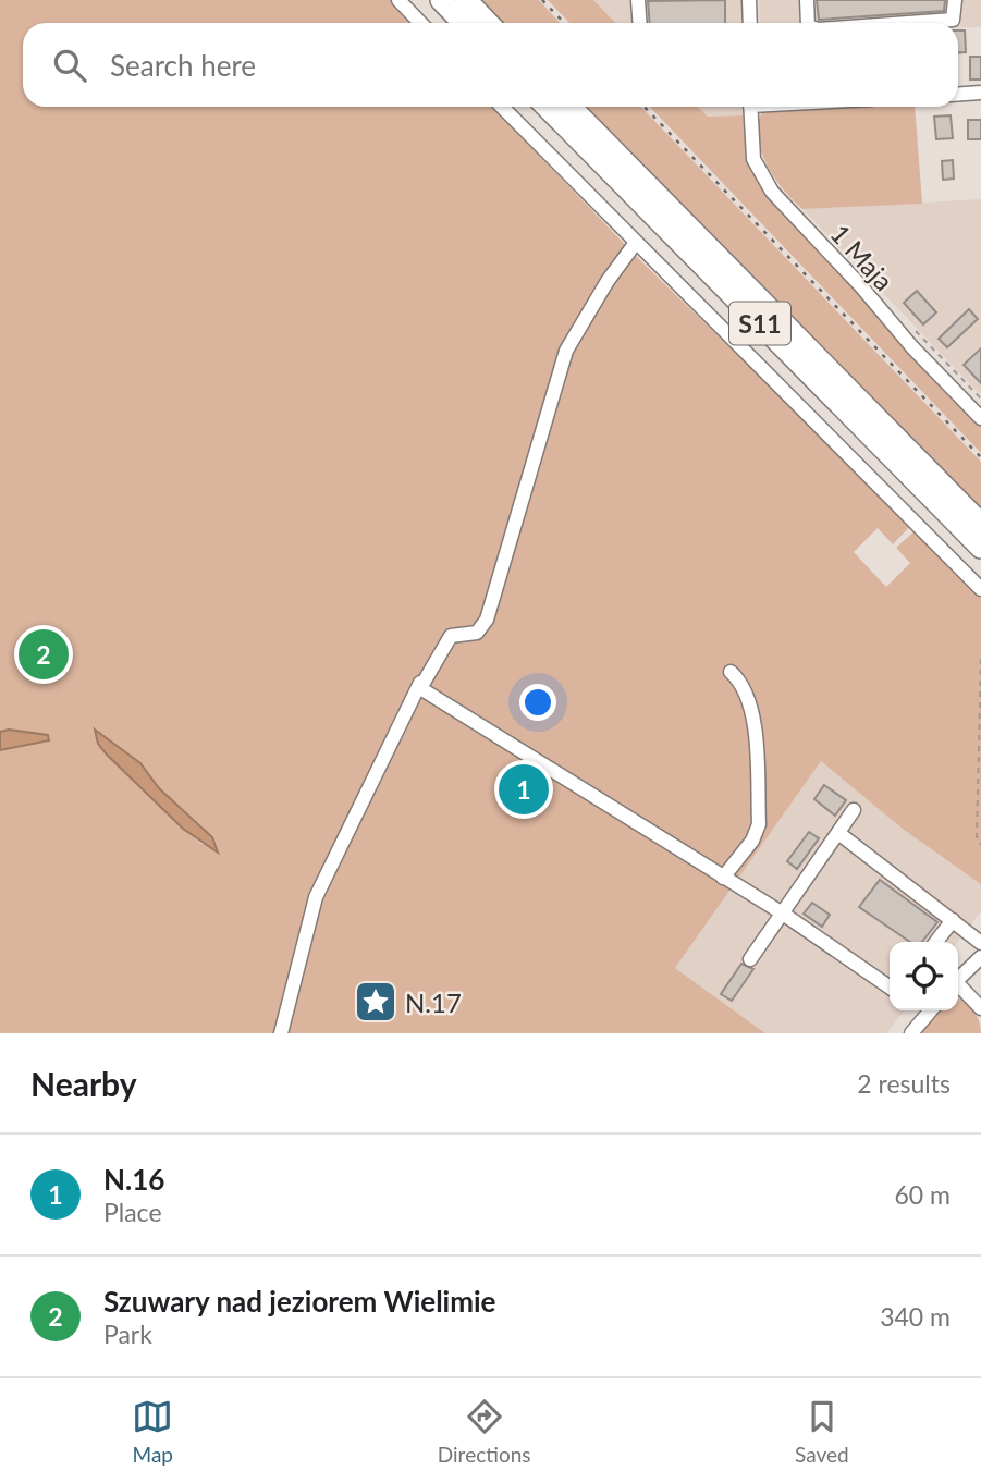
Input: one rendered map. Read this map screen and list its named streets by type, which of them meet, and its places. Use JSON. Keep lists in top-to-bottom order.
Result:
{
  "streets": {
    "highway": ["S11"],
    "street": ["1 Maja"]
  },
  "places": {
    "place": ["N.17"]
  },
  "page": {
    "search": "Search here",
    "pins": ["2", "1"],
    "heading": ["Nearby", "2 results"],
    "list": [
      {
        "mark": "1",
        "name": "N.16",
        "note": "Place",
        "value": "60 m"
      },
      {
        "mark": "2",
        "name": "Szuwary nad jeziorem Wielimie",
        "note": "Park",
        "value": "340 m"
      }
    ],
    "nav": ["Map", "Directions", "Saved"]
  }
}
